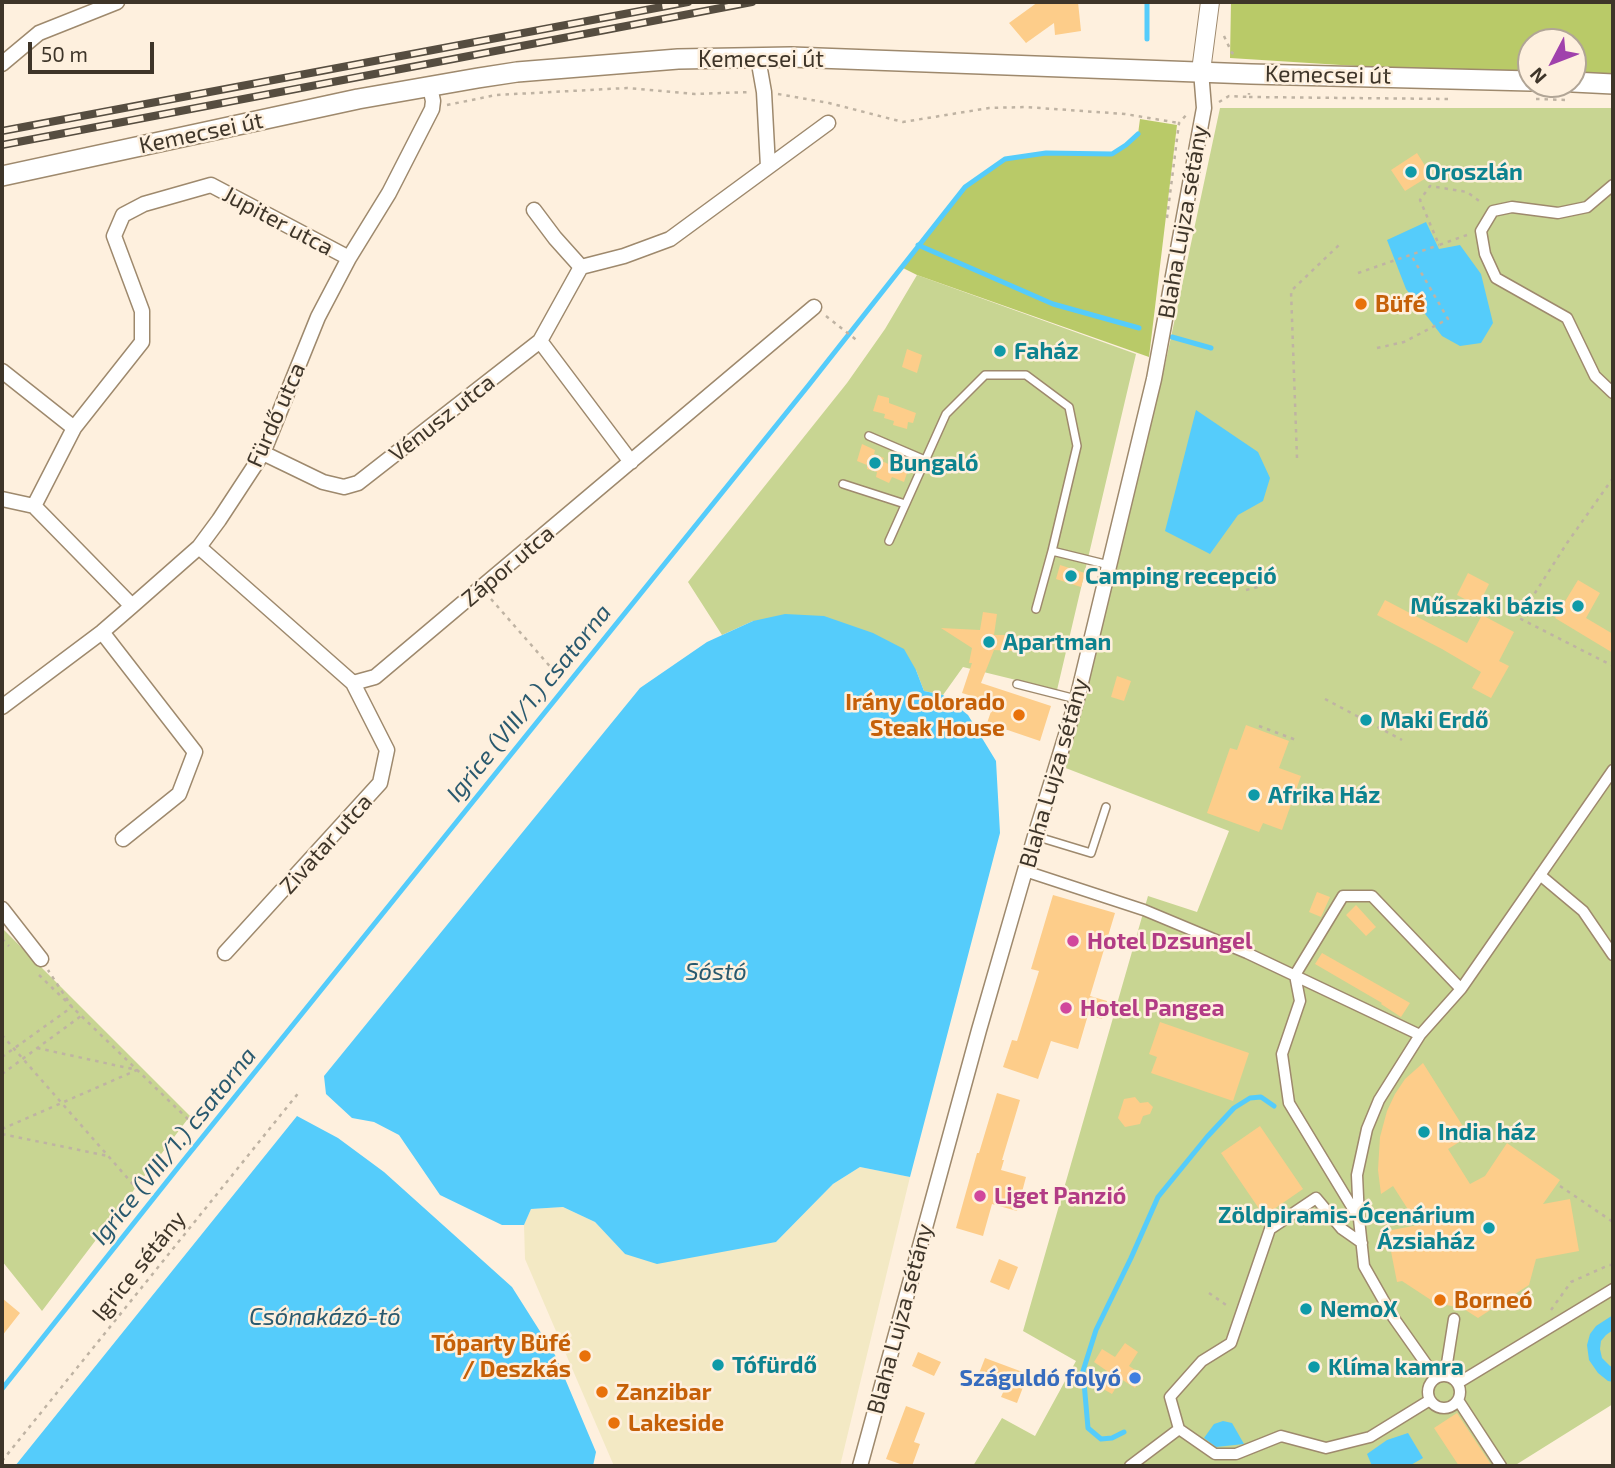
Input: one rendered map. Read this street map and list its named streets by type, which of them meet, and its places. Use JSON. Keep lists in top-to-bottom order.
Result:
{
  "streets": {
    "main road": ["Kemecsei út"],
    "street": [
      "Jupiter utca",
      "Blaha Lujza sétány",
      "Fürdő utca",
      "Vénusz utca",
      "Zápor utca",
      "Zivatar utca"
    ],
    "path": ["Igrice sétány"]
  },
  "crossings": [
    ["Kemecsei út", "Blaha Lujza sétány"],
    ["Kemecsei út", "Fürdő utca"],
    ["Jupiter utca", "Fürdő utca"],
    ["Fürdő utca", "Vénusz utca"],
    ["Zápor utca", "Zivatar utca"]
  ],
  "water": ["Igrice (VIII/1.) csatorna", "Sóstó", "Csónakázó-tó"],
  "places": [
    "Oroszlán",
    "Büfé",
    "Faház",
    "Bungaló",
    "Camping recepció",
    "Műszaki bázis",
    "Apartman",
    "Irány Colorado Steak House",
    "Maki Erdő",
    "Afrika Ház",
    "Hotel Dzsungel",
    "Hotel Pangea",
    "India ház",
    "Liget Panzió",
    "Zöldpiramis-Ócenárium Ázsiaház",
    "Borneó",
    "NemoX",
    "Tóparty Büfé / Deszkás",
    "Tófürdő",
    "Klíma kamra",
    "Száguldó folyó",
    "Zanzibar",
    "Lakeside"
  ],
  "scale_bar": "50 m",
  "north": "bottom left"
}
